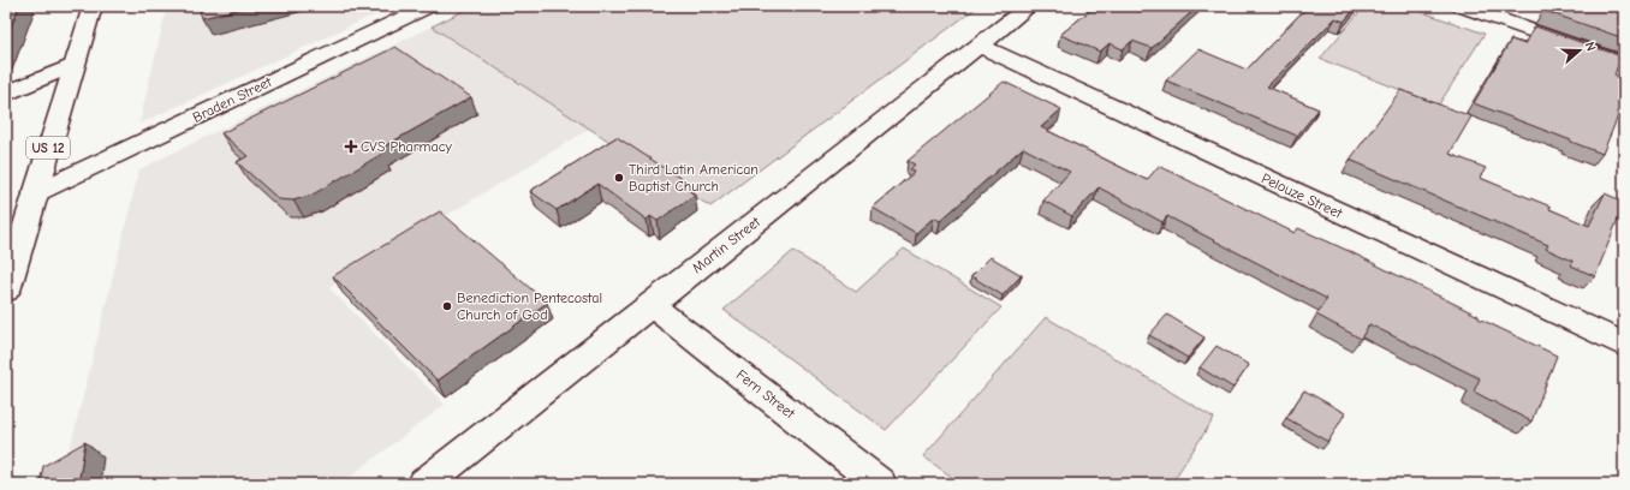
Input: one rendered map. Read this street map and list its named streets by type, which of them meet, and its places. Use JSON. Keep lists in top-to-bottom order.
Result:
{
  "streets": {
    "street": [
      "Braden Street",
      "US 12",
      "Pelouze Street",
      "Martin Street",
      "Fern Street"
    ]
  },
  "crossings": [
    ["Braden Street", "US 12"],
    ["Pelouze Street", "Martin Street"],
    ["Martin Street", "Fern Street"]
  ],
  "places": {
    "health": ["CVS Pharmacy"],
    "other": ["Third Latin American Baptist Church", "Benediction Pentecostal Church of God"]
  },
  "north": "right"
}
